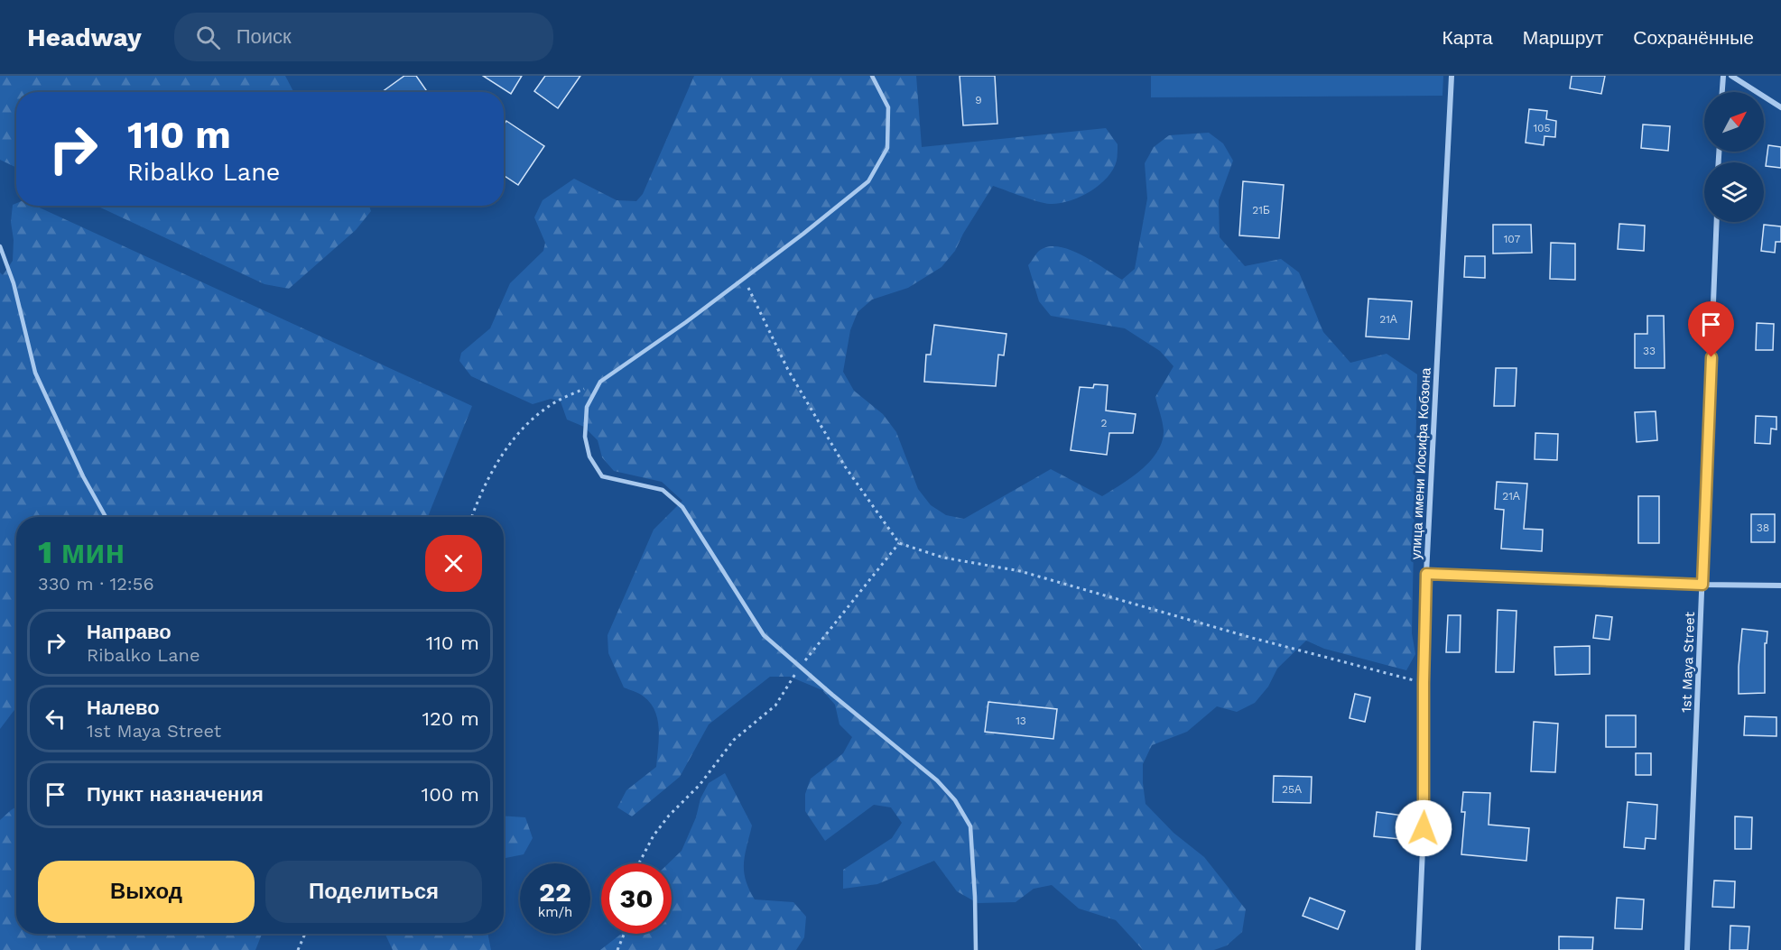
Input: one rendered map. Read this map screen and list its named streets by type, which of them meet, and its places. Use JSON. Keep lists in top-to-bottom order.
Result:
{
  "streets": {
    "street": ["улица имени Иосифа Кобзона", "1st Maya Street"]
  },
  "house_numbers": [
    "9",
    "105",
    "21Б",
    "107",
    "21А",
    "33",
    "2",
    "21А",
    "38",
    "13",
    "25А"
  ],
  "north": "top right",
  "page": {
    "header": "Headway",
    "search": "Поиск",
    "nav": ["Карта", "Маршрут", "Сохранённые"],
    "turn": ["110 m", "Ribalko Lane"],
    "heading": ["1 мин", "330 m · 12:56"],
    "list": [
      {
        "name": "Направо",
        "note": "Ribalko Lane",
        "value": "110 m"
      },
      {
        "name": "Налево",
        "note": "1st Maya Street",
        "value": "120 m"
      },
      {
        "name": "Пункт назначения",
        "value": "100 m"
      }
    ],
    "buttons": ["Выход", "Поделиться"],
    "speed": "22 km/h",
    "limit": "30"
  }
}
